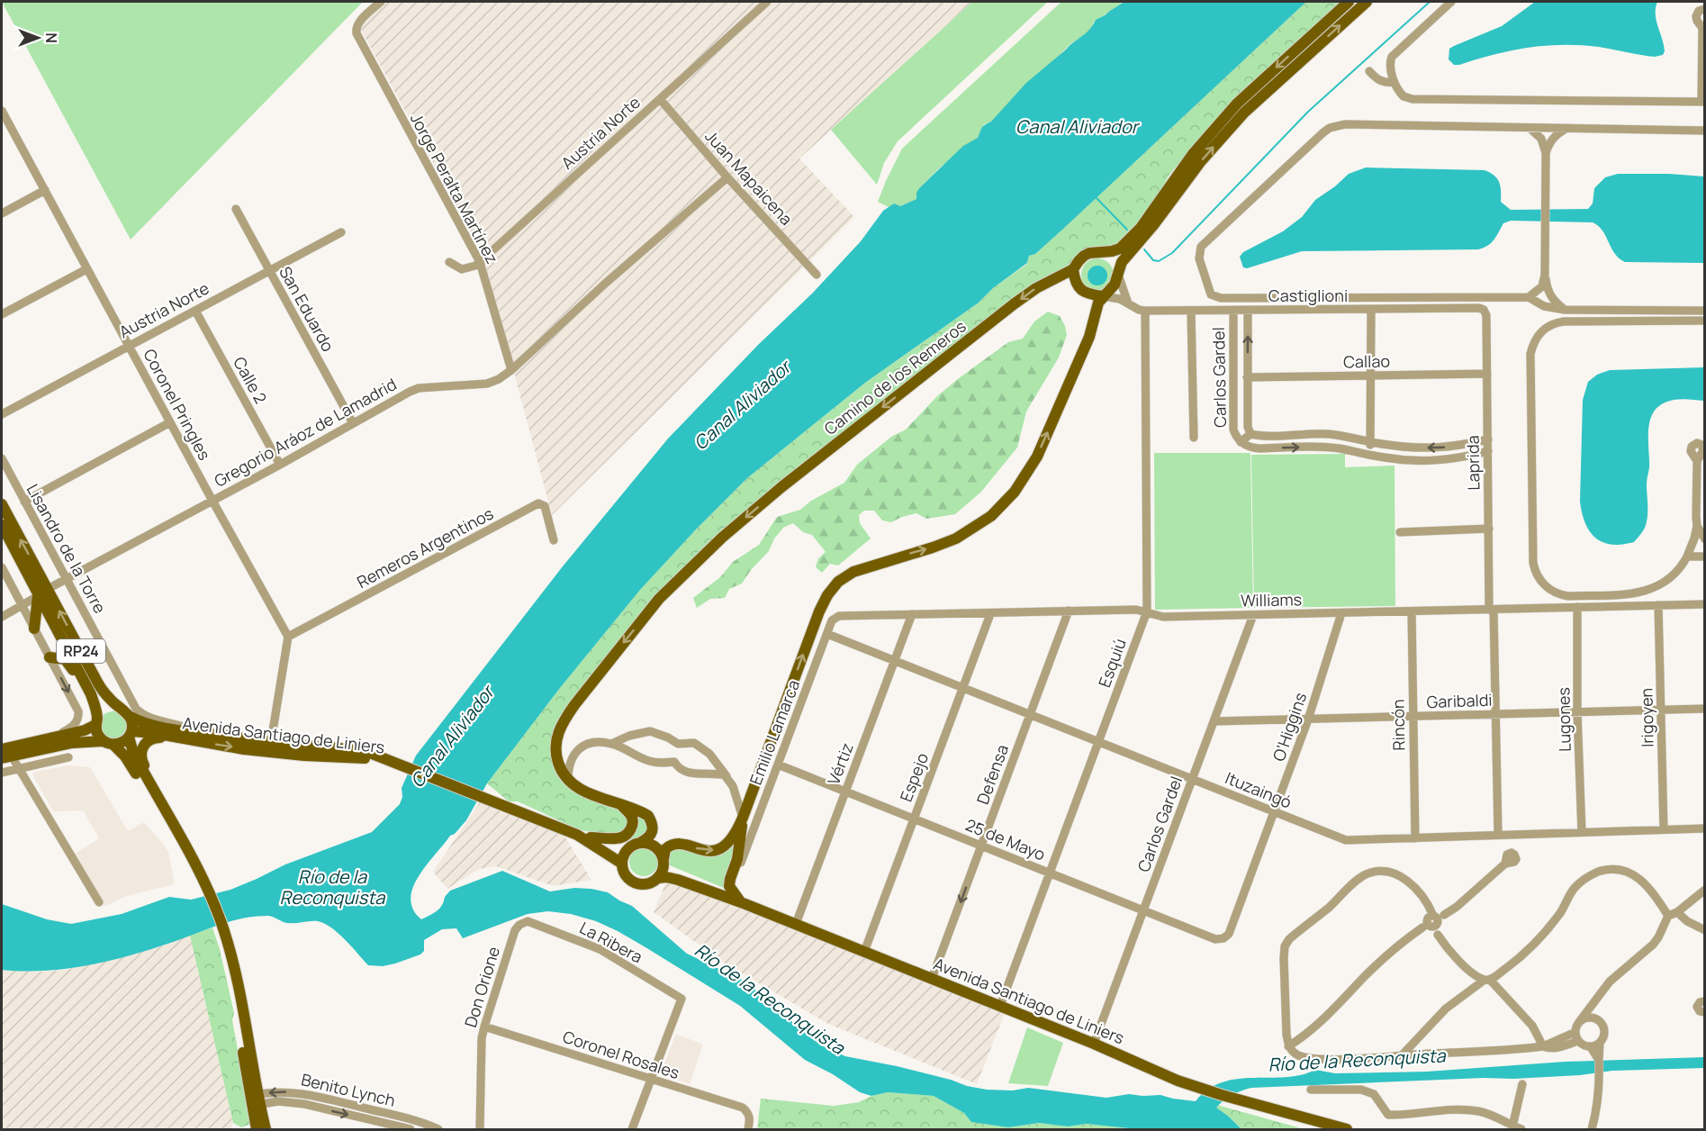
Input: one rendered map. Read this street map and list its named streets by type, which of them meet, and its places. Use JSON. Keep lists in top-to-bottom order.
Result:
{
  "streets": {
    "main road": ["Camino de los Remeros", "RP24", "Avenida Santiago de Liniers"],
    "street": [
      "Austria Norte",
      "Juan Mapaicena",
      "Jorge Peralta Martínez",
      "Castiglioni",
      "San Eduardo",
      "Callao",
      "Carlos Gardel",
      "Calle 2",
      "Coronel Pringles",
      "Gregorio Aráoz de Lamadrid",
      "Laprida",
      "Remeros Argentinos",
      "Lisandro de la Torre",
      "Williams",
      "Esquiú",
      "Garibaldi",
      "Irigoyen",
      "Lugones",
      "Rincón",
      "O'Higgins",
      "Emilio Lamarca",
      "Vértiz",
      "Defensa",
      "Espejo",
      "Ituzaingó",
      "25 de Mayo",
      "La Ribera",
      "Don Orione",
      "Coronel Rosales",
      "Benito Lynch"
    ]
  },
  "crossings": [
    ["Austria Norte", "Juan Mapaicena"],
    ["Austria Norte", "Jorge Peralta Martínez"],
    ["Austria Norte", "San Eduardo"],
    ["Austria Norte", "Calle 2"],
    ["Austria Norte", "Coronel Pringles"],
    ["Juan Mapaicena", "Gregorio Aráoz de Lamadrid"],
    ["Jorge Peralta Martínez", "Gregorio Aráoz de Lamadrid"],
    ["Castiglioni", "Camino de los Remeros"],
    ["Castiglioni", "Carlos Gardel"],
    ["Castiglioni", "Laprida"],
    ["Castiglioni", "Esquiú"],
    ["San Eduardo", "Gregorio Aráoz de Lamadrid"],
    ["Callao", "Carlos Gardel"],
    ["Callao", "Laprida"],
    ["Camino de los Remeros", "Avenida Santiago de Liniers"],
    ["Carlos Gardel", "Williams"],
    ["Carlos Gardel", "Garibaldi"],
    ["Carlos Gardel", "Avenida Santiago de Liniers"],
    ["Carlos Gardel", "Ituzaingó"],
    ["Carlos Gardel", "25 de Mayo"],
    ["Calle 2", "Gregorio Aráoz de Lamadrid"],
    ["Coronel Pringles", "Gregorio Aráoz de Lamadrid"],
    ["Coronel Pringles", "Remeros Argentinos"],
    ["Gregorio Aráoz de Lamadrid", "Lisandro de la Torre"],
    ["Gregorio Aráoz de Lamadrid", "RP24"],
    ["Laprida", "Williams"],
    ["Laprida", "Garibaldi"],
    ["Laprida", "Ituzaingó"],
    ["Lisandro de la Torre", "RP24"],
    ["Lisandro de la Torre", "Avenida Santiago de Liniers"],
    ["Williams", "Esquiú"],
    ["Williams", "Irigoyen"],
    ["Williams", "Lugones"],
    ["Williams", "Rincón"],
    ["Williams", "O'Higgins"],
    ["Williams", "Emilio Lamarca"],
    ["Williams", "Vértiz"],
    ["Williams", "Defensa"],
    ["Williams", "Espejo"],
    ["RP24", "Avenida Santiago de Liniers"],
    ["RP24", "Benito Lynch"],
    ["Esquiú", "Avenida Santiago de Liniers"],
    ["Esquiú", "Ituzaingó"],
    ["Esquiú", "25 de Mayo"],
    ["Garibaldi", "Irigoyen"],
    ["Garibaldi", "Lugones"],
    ["Garibaldi", "Rincón"],
    ["Garibaldi", "O'Higgins"],
    ["Irigoyen", "Ituzaingó"],
    ["Lugones", "Ituzaingó"],
    ["Rincón", "Ituzaingó"],
    ["O'Higgins", "Ituzaingó"],
    ["O'Higgins", "25 de Mayo"],
    ["Emilio Lamarca", "Ituzaingó"],
    ["Emilio Lamarca", "25 de Mayo"],
    ["Avenida Santiago de Liniers", "Vértiz"],
    ["Avenida Santiago de Liniers", "Defensa"],
    ["Avenida Santiago de Liniers", "Espejo"],
    ["Vértiz", "Ituzaingó"],
    ["Vértiz", "25 de Mayo"],
    ["Defensa", "Ituzaingó"],
    ["Defensa", "25 de Mayo"],
    ["Espejo", "Ituzaingó"],
    ["Espejo", "25 de Mayo"],
    ["La Ribera", "Don Orione"],
    ["La Ribera", "Coronel Rosales"],
    ["Don Orione", "Coronel Rosales"]
  ],
  "one_way": ["Defensa"],
  "water": ["Canal Aliviador", "Río de la Reconquista"],
  "north": "right"
}
